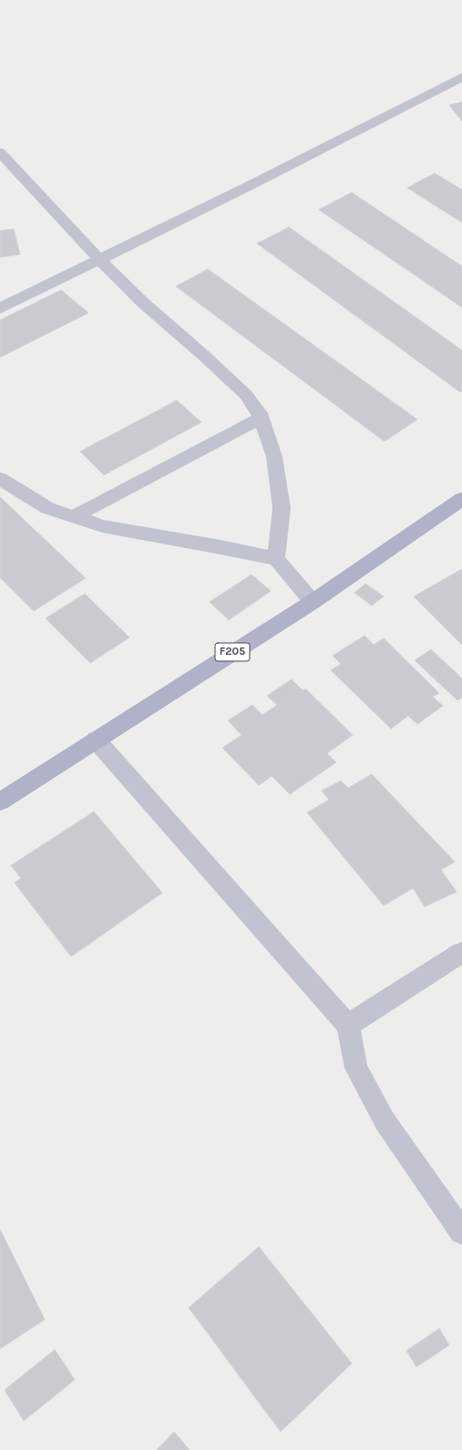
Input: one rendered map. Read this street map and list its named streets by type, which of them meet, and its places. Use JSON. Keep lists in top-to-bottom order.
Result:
{
  "streets": {
    "main road": ["F205"]
  }
}
